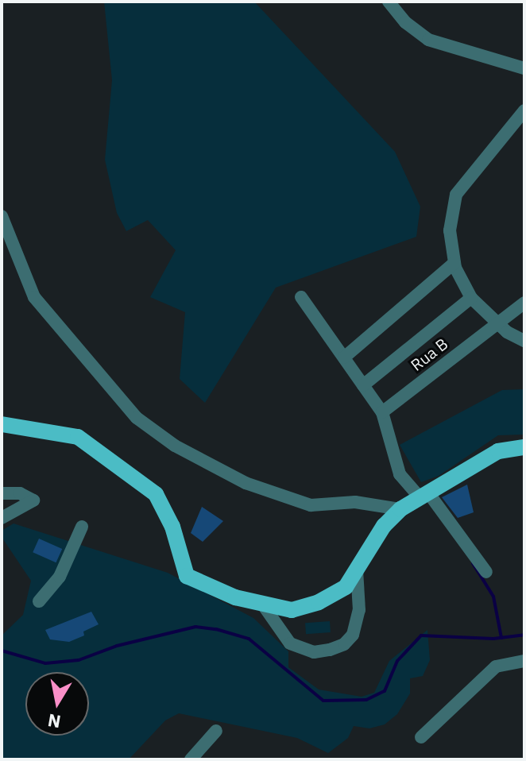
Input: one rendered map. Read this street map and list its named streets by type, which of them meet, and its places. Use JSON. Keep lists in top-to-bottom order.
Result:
{
  "streets": {
    "street": ["Rua B"]
  },
  "north": "bottom"
}
